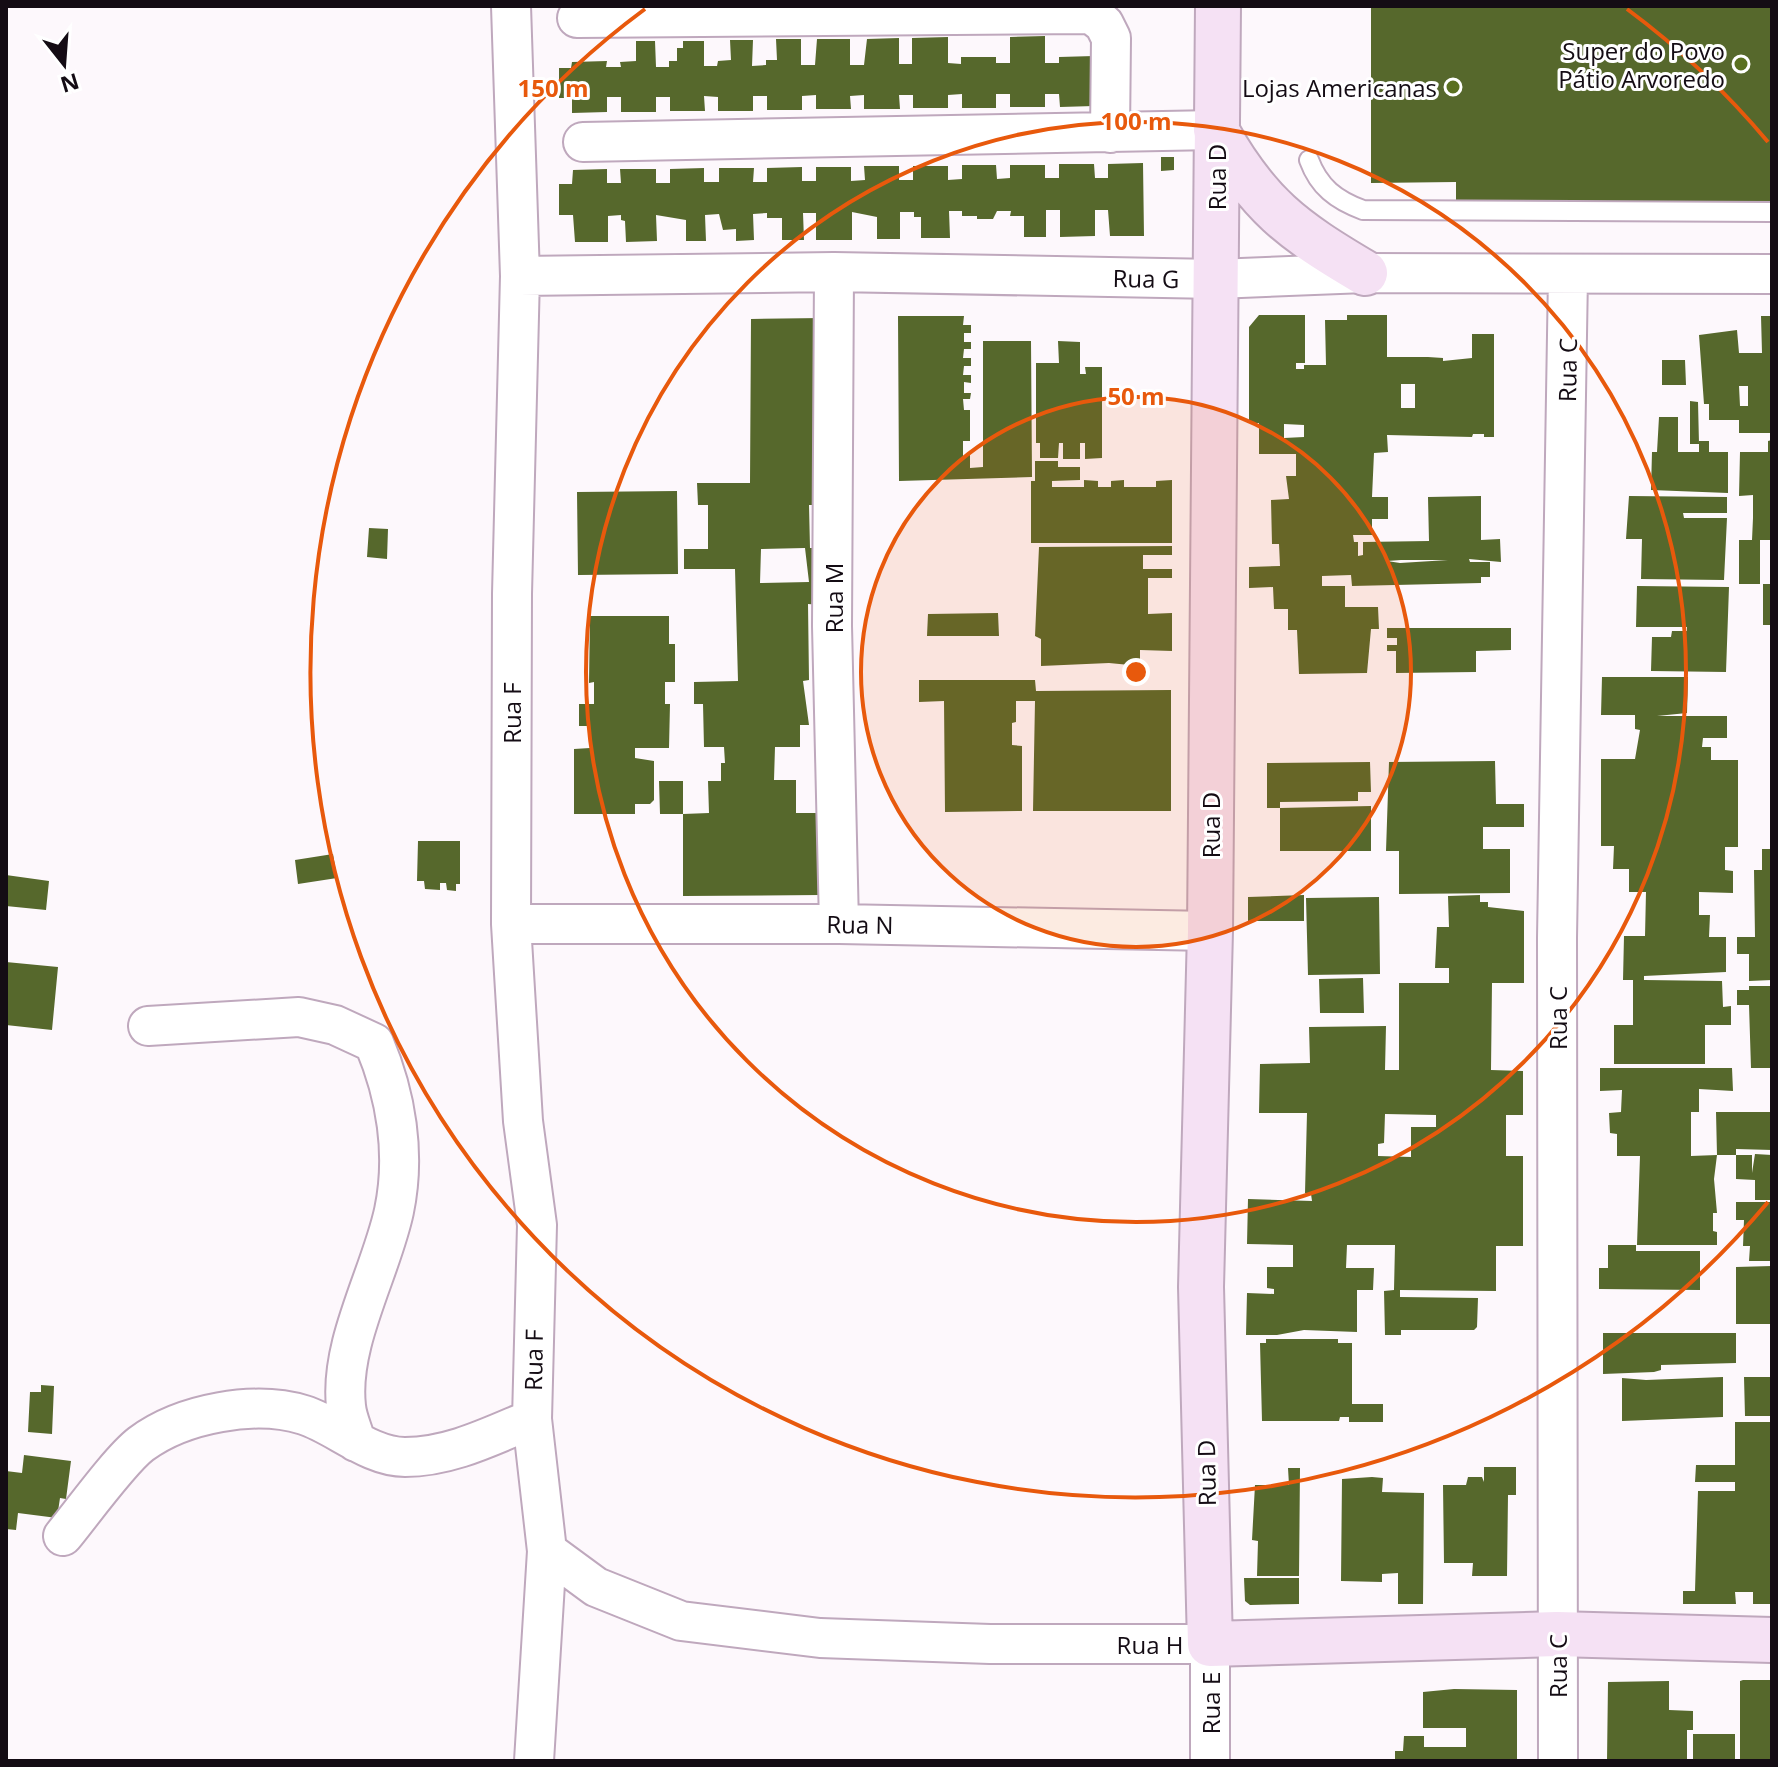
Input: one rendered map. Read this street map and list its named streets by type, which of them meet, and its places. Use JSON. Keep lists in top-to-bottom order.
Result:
{
  "streets": {
    "street": [
      "Rua D",
      "Rua G",
      "Rua C",
      "Rua M",
      "Rua F",
      "Rua N",
      "Rua H",
      "Rua E"
    ]
  },
  "crossings": [
    ["Rua D", "Rua G"],
    ["Rua D", "Rua N"],
    ["Rua D", "Rua H"],
    ["Rua D", "Rua E"],
    ["Rua G", "Rua C"],
    ["Rua G", "Rua M"],
    ["Rua G", "Rua F"],
    ["Rua C", "Rua H"],
    ["Rua M", "Rua N"],
    ["Rua F", "Rua N"],
    ["Rua F", "Rua H"],
    ["Rua H", "Rua E"]
  ],
  "places": ["Super do Povo Pátio Arvoredo", "Lojas Americanas"],
  "north": "bottom",
  "rings": ["150 m", "100 m", "50 m"]
}
